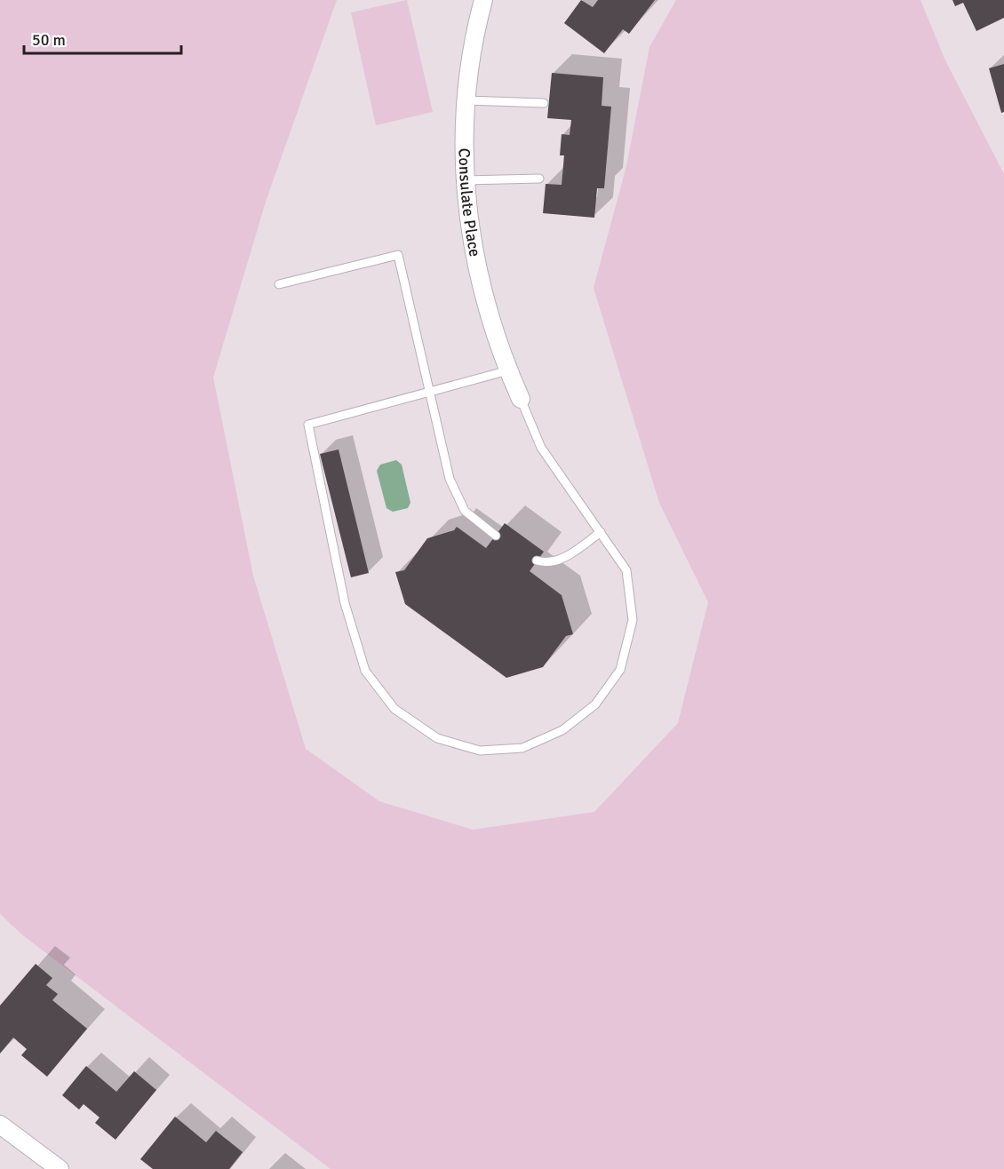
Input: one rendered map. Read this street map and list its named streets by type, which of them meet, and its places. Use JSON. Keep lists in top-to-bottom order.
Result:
{
  "streets": {
    "street": ["Consulate Place"]
  },
  "scale_bar": "50 m"
}
